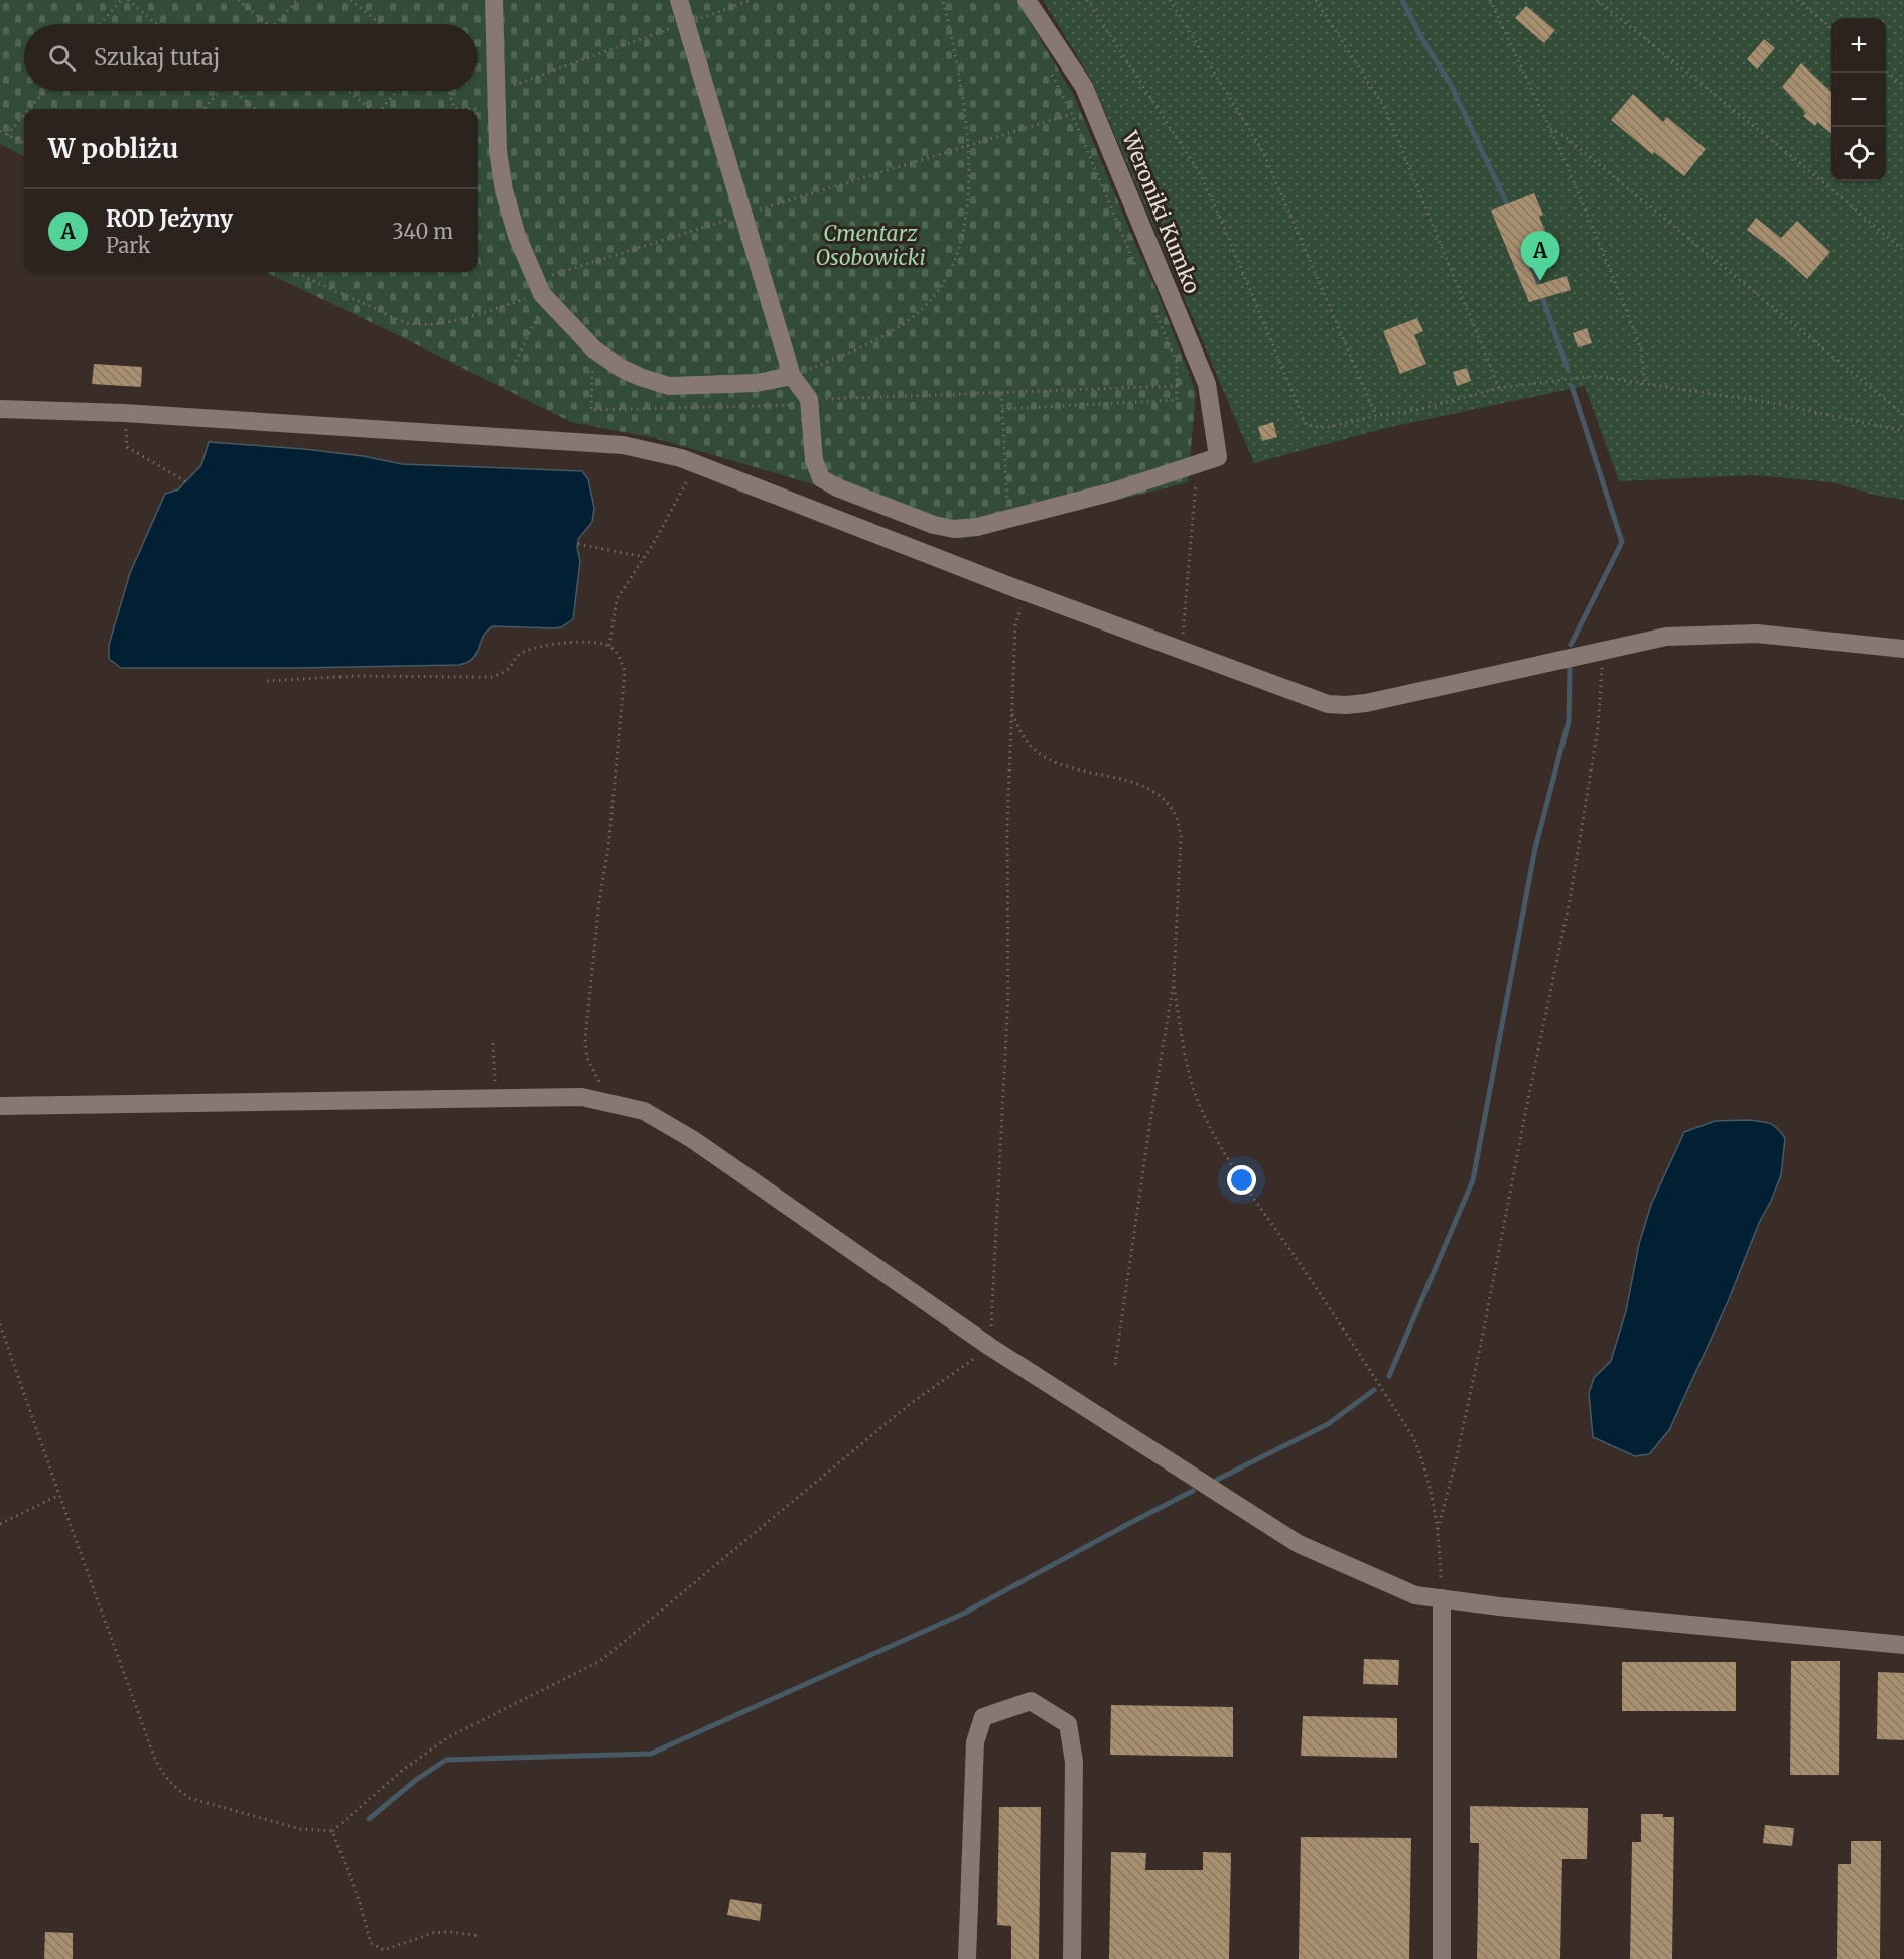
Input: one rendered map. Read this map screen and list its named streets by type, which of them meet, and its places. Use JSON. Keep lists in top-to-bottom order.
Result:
{
  "streets": {
    "lane": ["Weroniki Kumko"]
  },
  "parks": ["Cmentarz Osobowicki"],
  "page": {
    "map_buttons": ["+", "−"],
    "search": "Szukaj tutaj",
    "heading": "W pobliżu",
    "list": [
      {
        "mark": "A",
        "name": "ROD Jeżyny",
        "note": "Park",
        "value": "340 m"
      }
    ],
    "pins": "A"
  }
}
